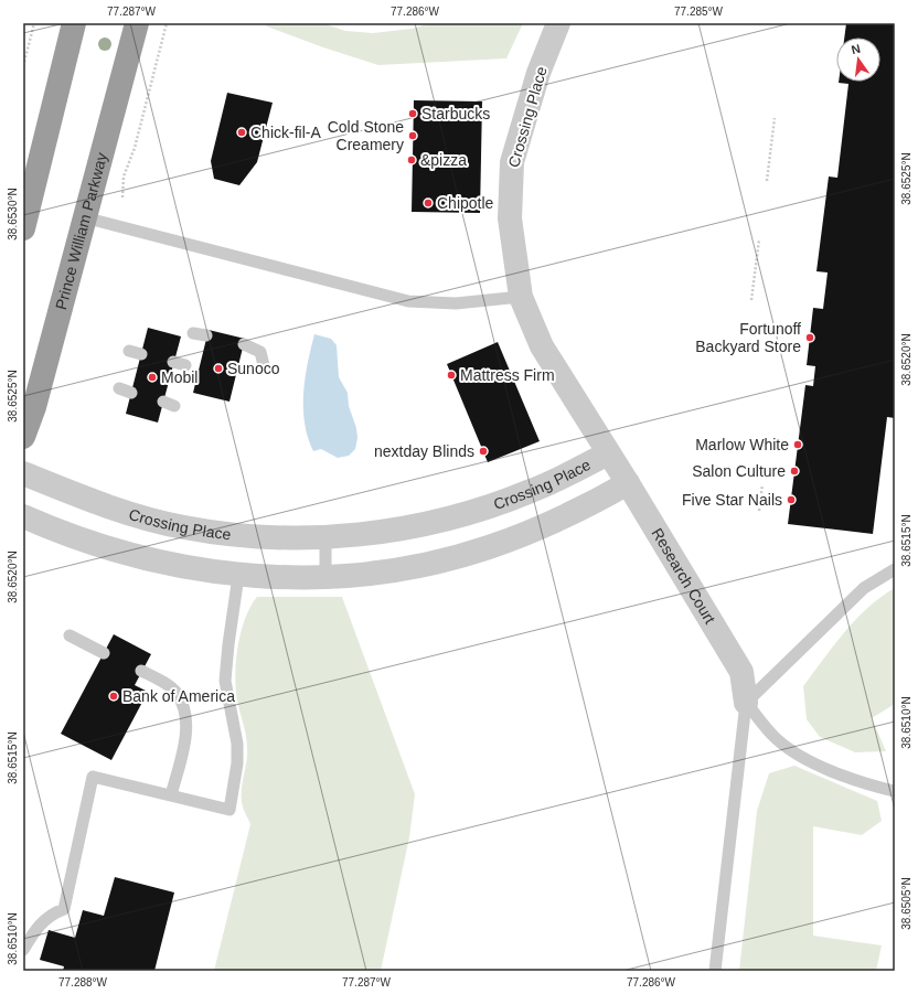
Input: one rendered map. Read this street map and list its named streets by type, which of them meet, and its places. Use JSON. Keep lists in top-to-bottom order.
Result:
{
  "streets": {
    "highway": ["Prince William Parkway"],
    "street": ["Crossing Place", "Research Court"]
  },
  "crossings": [
    ["Crossing Place", "Research Court"]
  ],
  "places": [
    "Starbucks",
    "Chick-fil-A",
    "Cold Stone Creamery",
    "&pizza",
    "Chipotle",
    "Fortunoff Backyard Store",
    "Sunoco",
    "Mattress Firm",
    "Mobil",
    "Marlow White",
    "nextday Blinds",
    "Salon Culture",
    "Five Star Nails",
    "Bank of America"
  ],
  "north": "top",
  "coordinates": [
    "77.287°W",
    "77.286°W",
    "77.285°W",
    "38.6525°N",
    "38.6530°N",
    "38.6520°N",
    "38.6515°N",
    "38.6510°N",
    "38.6505°N",
    "77.288°W"
  ]
}
